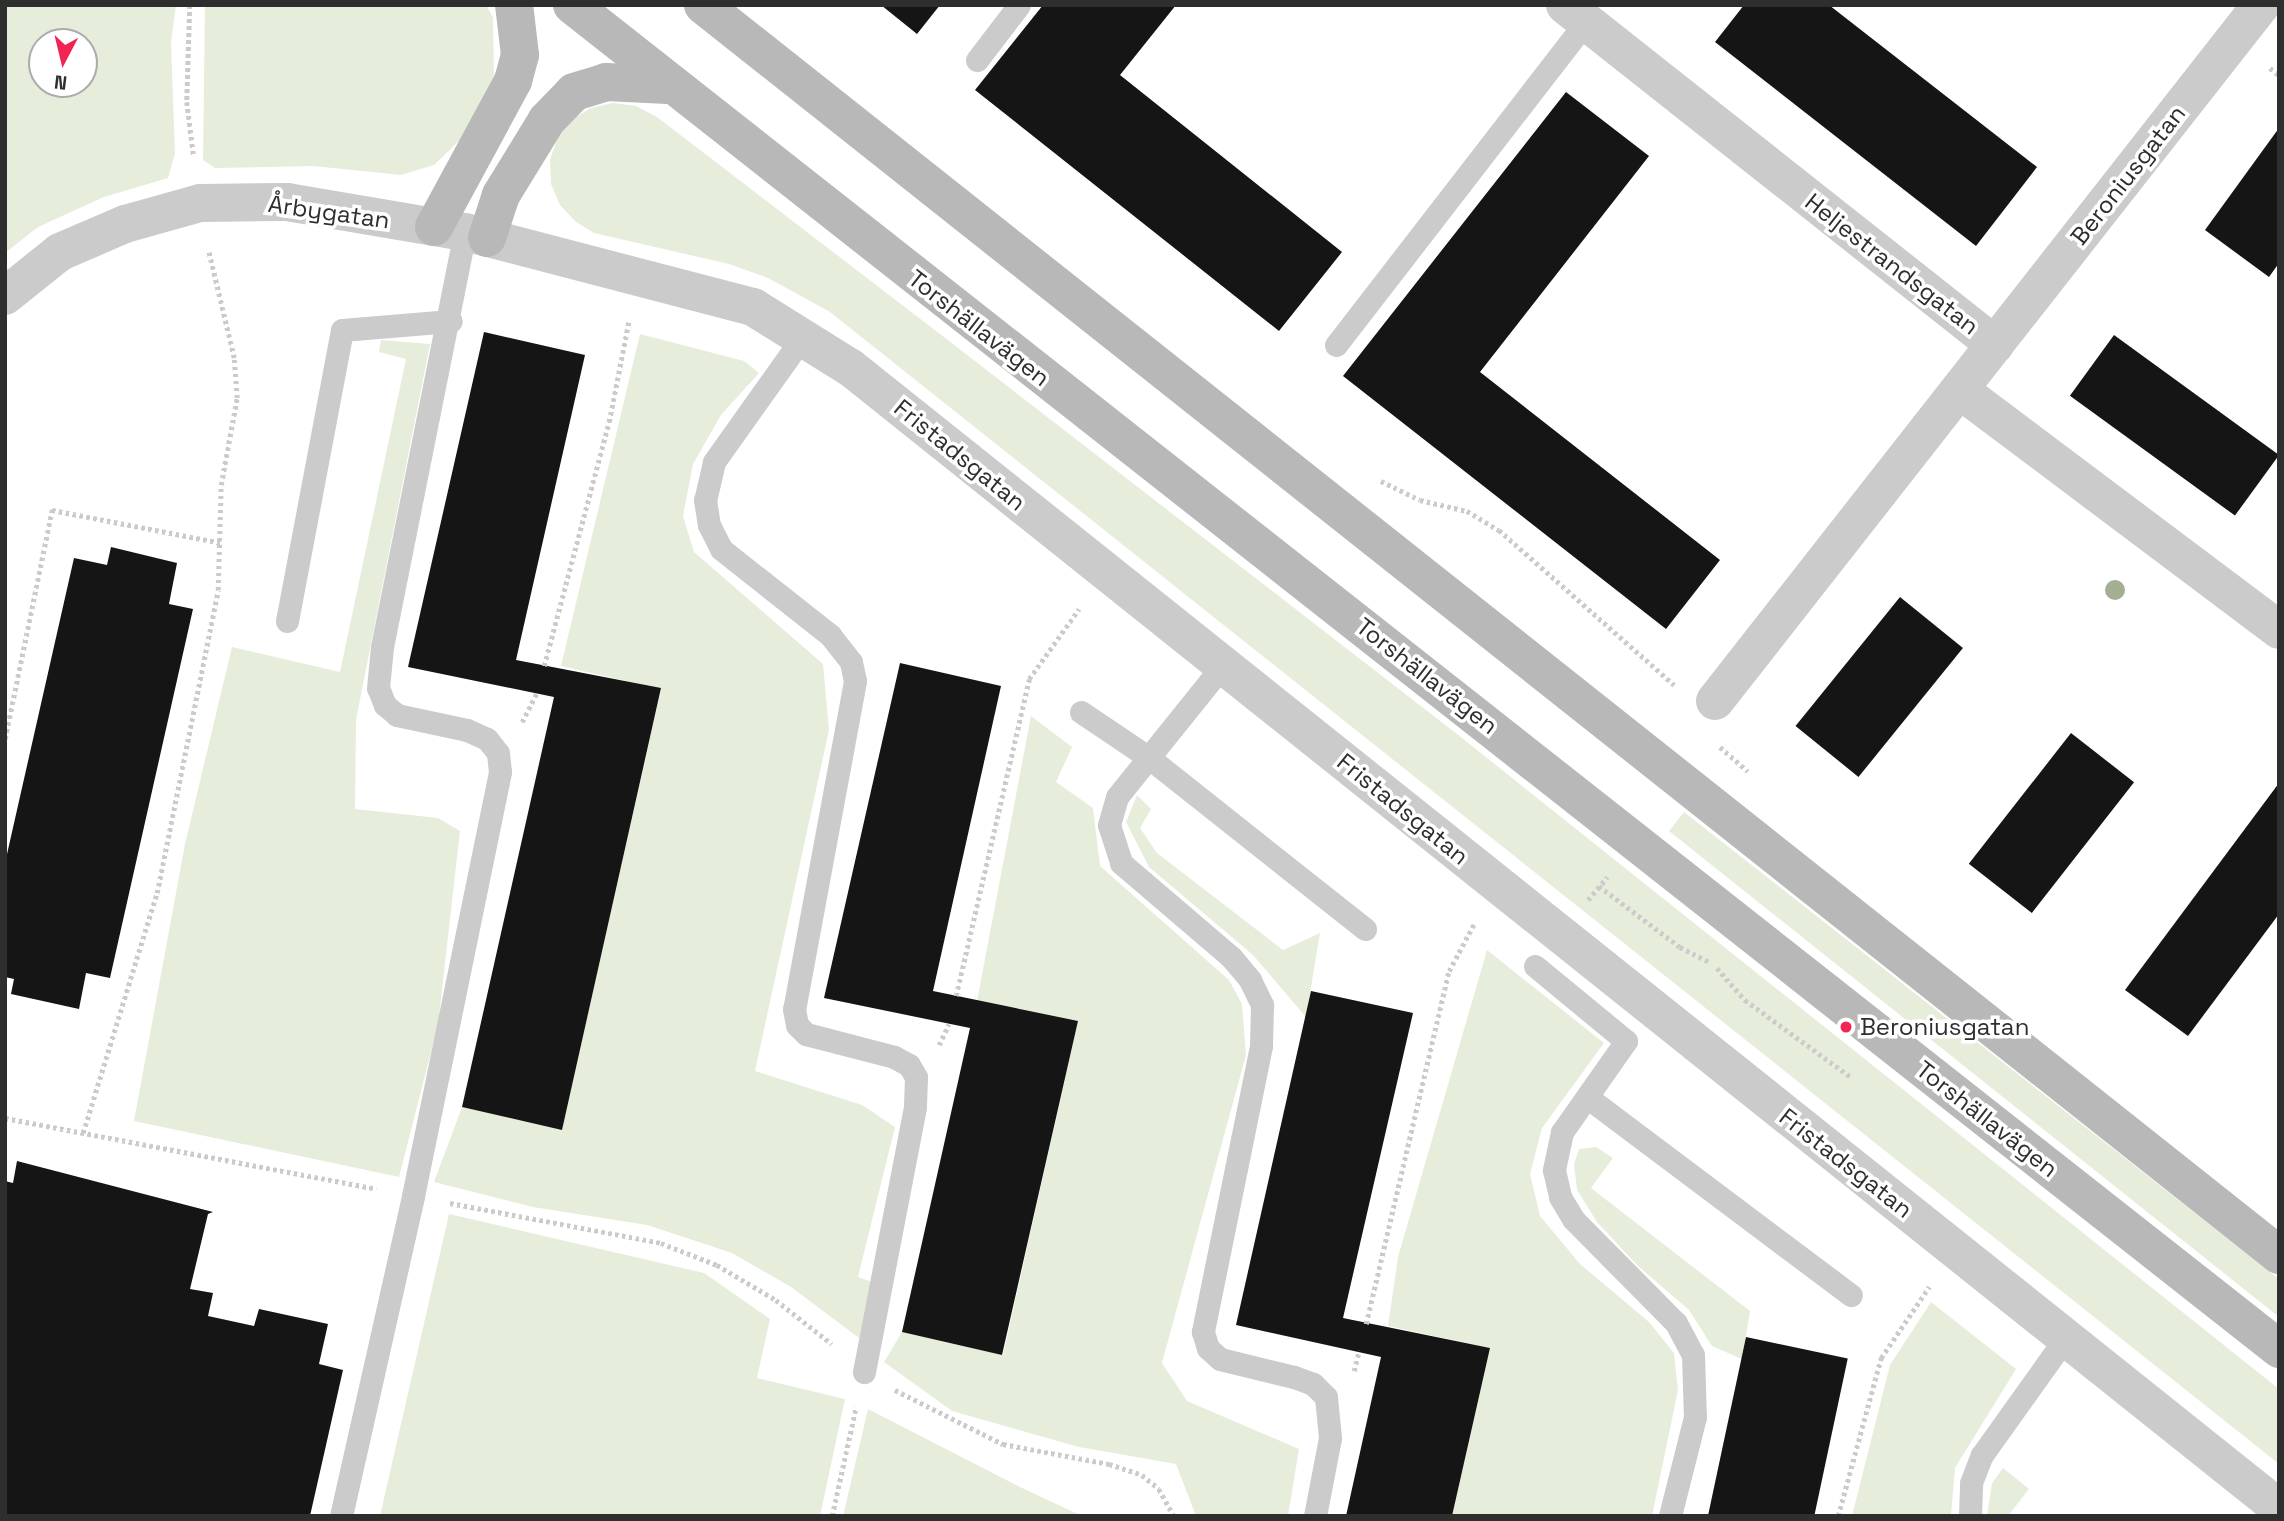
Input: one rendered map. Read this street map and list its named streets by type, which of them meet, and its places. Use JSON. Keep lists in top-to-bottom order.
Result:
{
  "streets": {
    "main road": ["Torshällavägen"],
    "street": [
      "Beroniusgatan",
      "Årbygatan",
      "Heljestrandsgatan",
      "Fristadsgatan"
    ]
  },
  "crossings": [
    ["Beroniusgatan", "Heljestrandsgatan"],
    ["Årbygatan", "Fristadsgatan"]
  ],
  "places": ["Beroniusgatan"],
  "north": "bottom"
}
